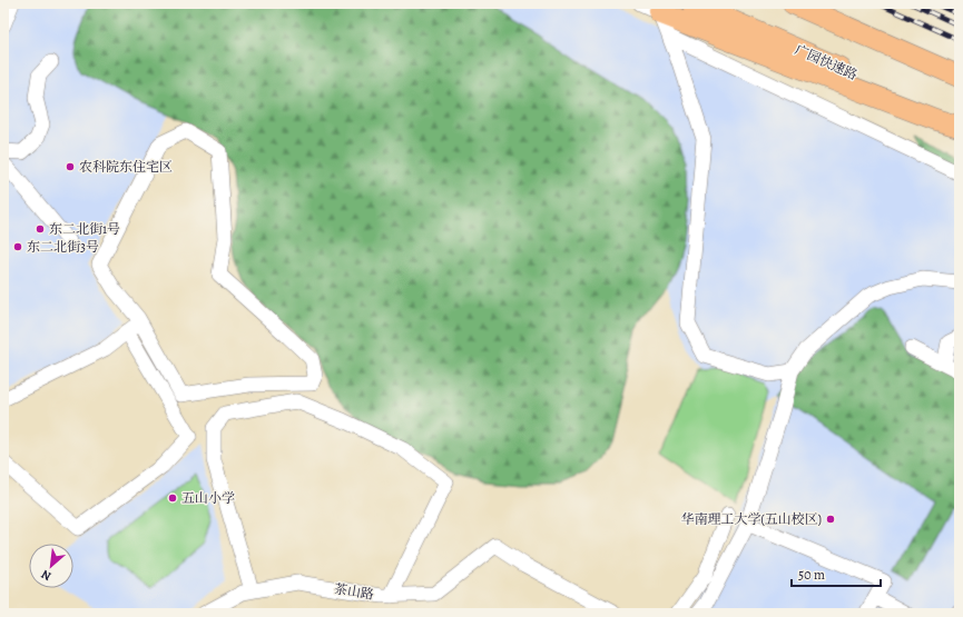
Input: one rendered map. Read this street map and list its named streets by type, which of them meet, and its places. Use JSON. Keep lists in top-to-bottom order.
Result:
{
  "streets": {
    "highway": ["广园快速路"],
    "street": ["茶山路"]
  },
  "places": [
    "农科院东住宅区",
    "东二北街1号",
    "东二北街3号",
    "五山小学",
    "华南理工大学(五山校区)"
  ],
  "scale_bar": "50 m",
  "north": "bottom left"
}
